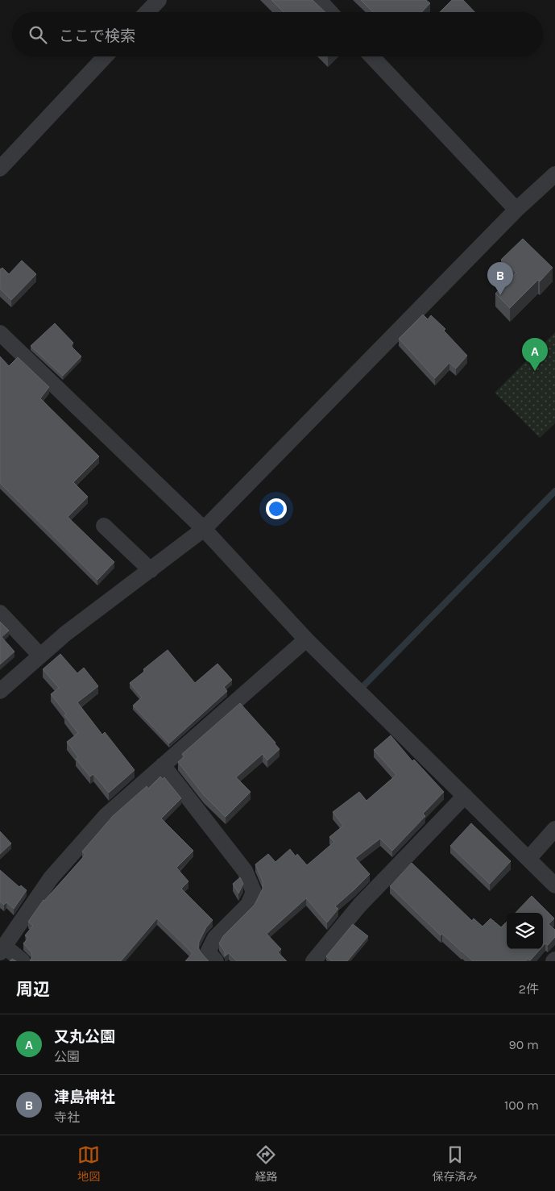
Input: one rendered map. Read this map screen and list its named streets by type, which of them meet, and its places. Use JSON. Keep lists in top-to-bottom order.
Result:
{
  "page": {
    "search": "ここで検索",
    "pins": ["B", "A"],
    "heading": ["周辺", "2件"],
    "list": [
      {
        "mark": "A",
        "name": "又丸公園",
        "note": "公園",
        "value": "90 m"
      },
      {
        "mark": "B",
        "name": "津島神社",
        "note": "寺社",
        "value": "100 m"
      }
    ],
    "nav": ["地図", "経路", "保存済み"]
  }
}
